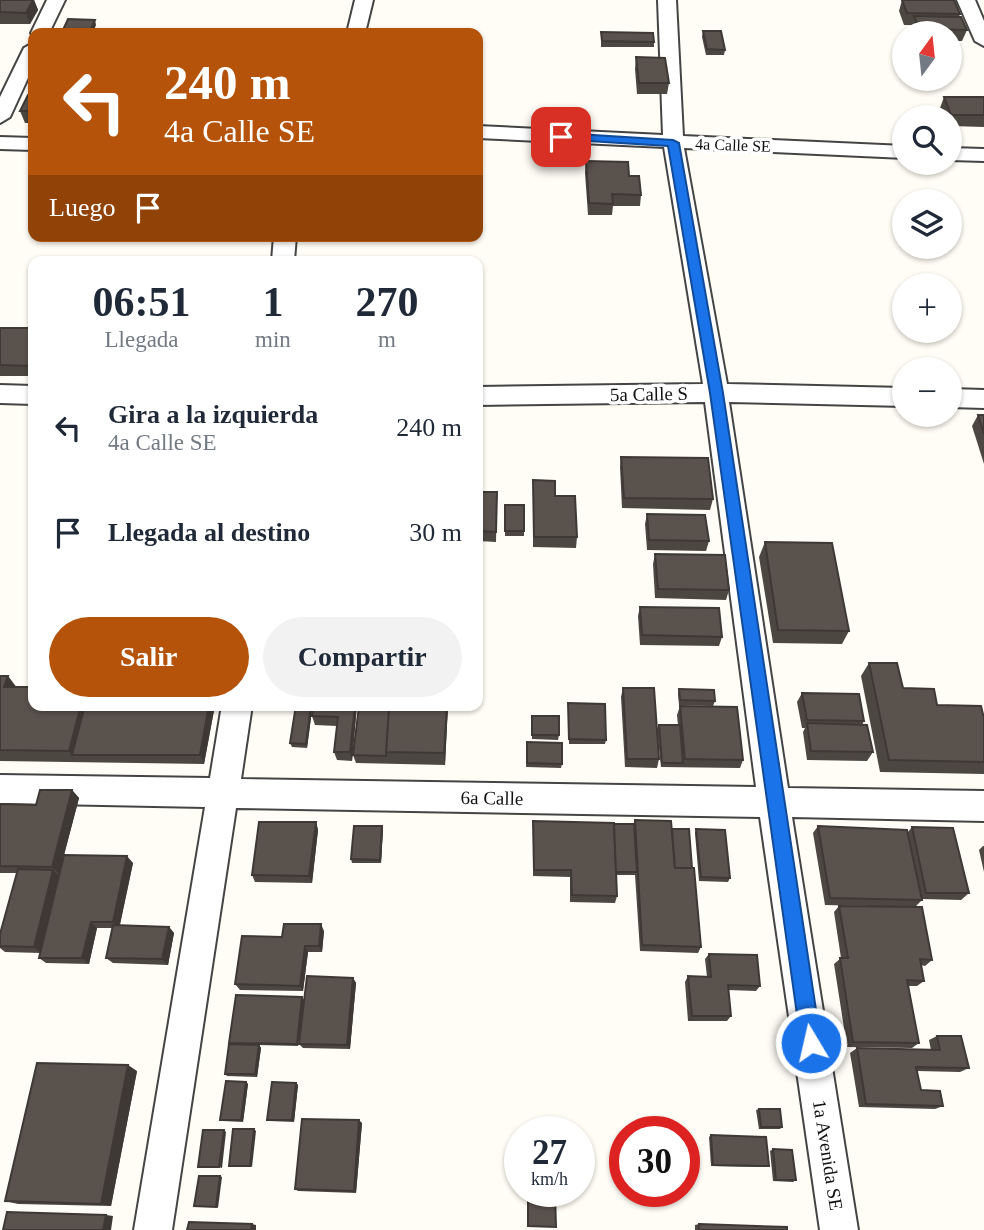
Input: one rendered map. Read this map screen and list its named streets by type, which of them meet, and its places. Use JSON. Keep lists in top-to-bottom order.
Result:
{
  "streets": {
    "street": [
      "4a Calle SE",
      "5a Calle S",
      "6a Calle",
      "1a Avenida SE"
    ]
  },
  "crossings": [
    ["4a Calle SE", "1a Avenida SE"],
    ["5a Calle S", "1a Avenida SE"],
    ["6a Calle", "1a Avenida SE"]
  ],
  "north": "top",
  "page": {
    "map_buttons": ["+", "−"],
    "turn": ["240 m", "4a Calle SE"],
    "then": "Luego",
    "eta": [
      "06:51",
      "Llegada",
      "1",
      "min",
      "270",
      "m"
    ],
    "list": [
      {
        "name": "Gira a la izquierda",
        "note": "4a Calle SE",
        "value": "240 m"
      },
      {
        "name": "Llegada al destino",
        "value": "30 m"
      }
    ],
    "buttons": ["Salir", "Compartir"],
    "speed": "27 km/h",
    "limit": "30"
  }
}
